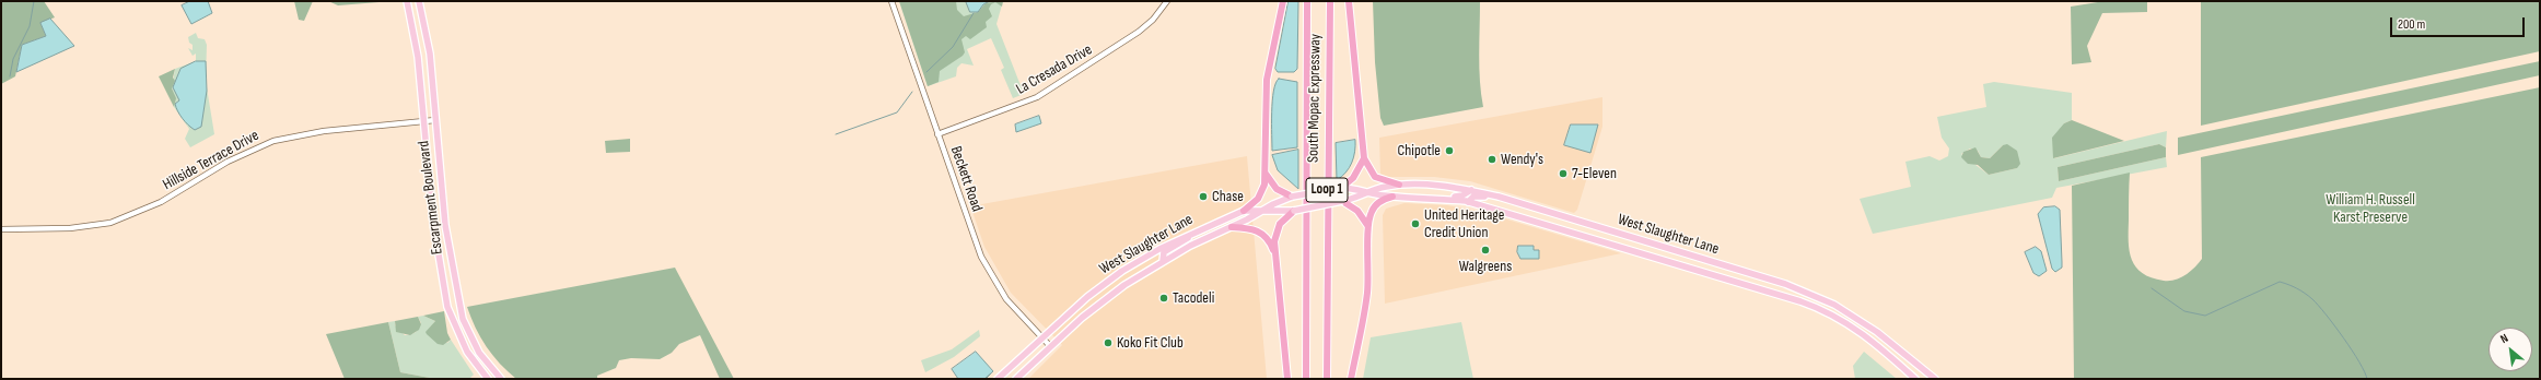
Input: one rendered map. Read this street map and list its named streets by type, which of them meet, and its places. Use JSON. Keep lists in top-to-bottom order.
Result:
{
  "streets": {
    "highway": ["South Mopac Expressway", "Loop 1"],
    "main road": ["Escarpment Boulevard", "West Slaughter Lane"],
    "street": ["La Cresada Drive", "Hillside Terrace Drive", "Beckett Road"]
  },
  "crossings": [
    ["La Cresada Drive", "Beckett Road"],
    ["Hillside Terrace Drive", "Escarpment Boulevard"],
    ["Beckett Road", "West Slaughter Lane"]
  ],
  "parks": ["William H. Russell Karst Preserve"],
  "places": [
    "Chipotle",
    "Wendy's",
    "7-Eleven",
    "Chase",
    "United Heritage Credit Union",
    "Walgreens",
    "Tacodeli",
    "Koko Fit Club"
  ],
  "scale_bar": "200 m",
  "north": "top left"
}
